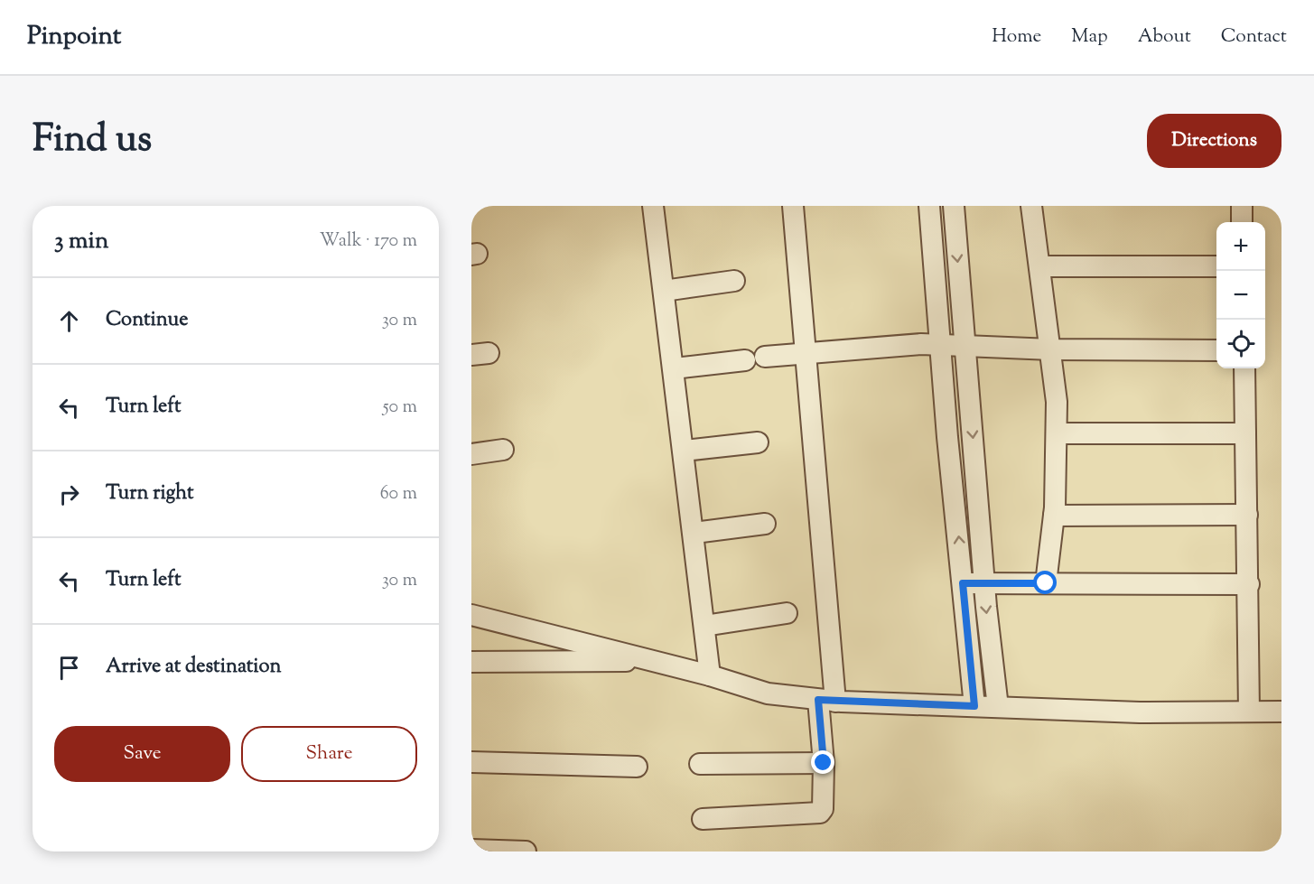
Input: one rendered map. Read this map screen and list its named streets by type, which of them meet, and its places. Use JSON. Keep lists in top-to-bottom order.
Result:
{
  "page": {
    "header": "Pinpoint",
    "nav": [
      "Home",
      "Map",
      "About",
      "Contact"
    ],
    "title": "Find us",
    "buttons": [
      "Directions",
      ["Save", "Share"]
    ],
    "heading": ["3 min", "Walk · 170 m"],
    "map_buttons": ["+", "−"],
    "list": [
      ["Continue", "30 m"],
      ["Turn left", "50 m"],
      ["Turn right", "60 m"],
      ["Turn left", "30 m"],
      "Arrive at destination"
    ]
  }
}
